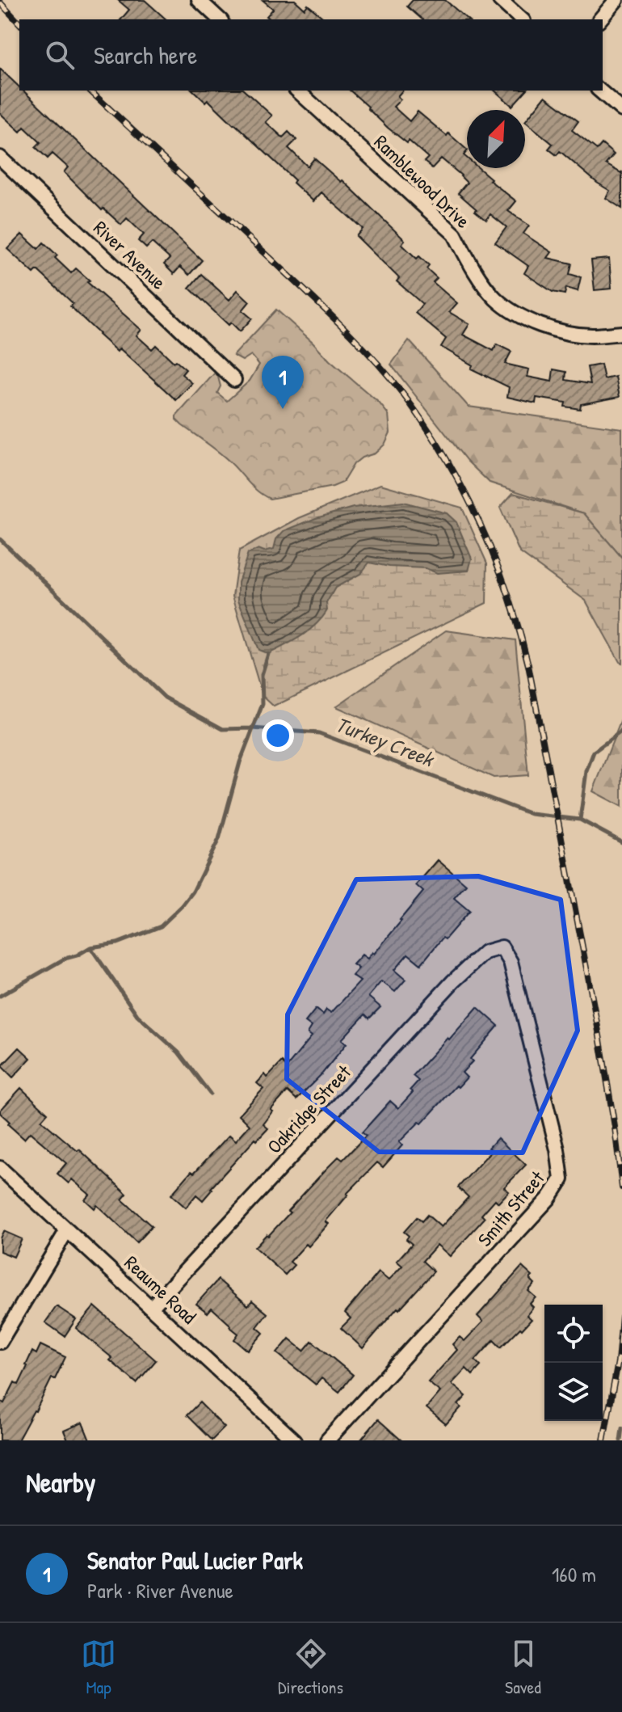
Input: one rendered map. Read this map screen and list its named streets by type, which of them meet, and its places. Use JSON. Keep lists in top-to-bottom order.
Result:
{
  "streets": {
    "street": [
      "Ramblewood Drive",
      "River Avenue",
      "Oakridge Street",
      "Smith Street",
      "Reaume Road"
    ]
  },
  "crossings": [
    ["Oakridge Street", "Smith Street"],
    ["Oakridge Street", "Reaume Road"]
  ],
  "water": ["Turkey Creek"],
  "north": "top right",
  "page": {
    "search": "Search here",
    "pins": "1",
    "heading": "Nearby",
    "list": [
      {
        "mark": "1",
        "name": "Senator Paul Lucier Park",
        "note": "Park · River Avenue",
        "value": "160 m"
      }
    ],
    "nav": ["Map", "Directions", "Saved"]
  }
}
